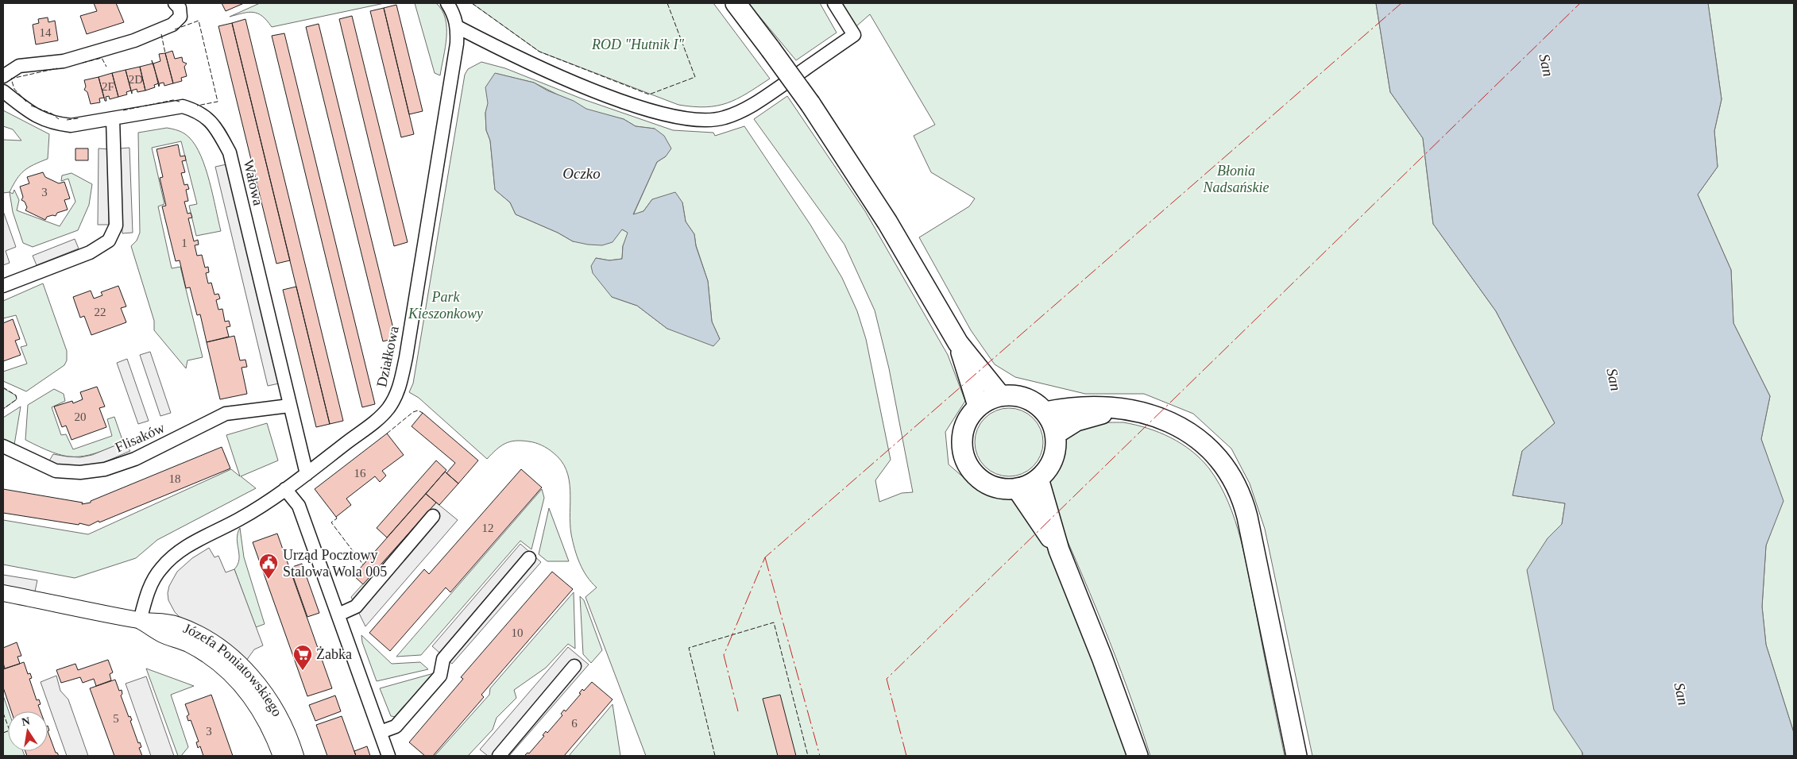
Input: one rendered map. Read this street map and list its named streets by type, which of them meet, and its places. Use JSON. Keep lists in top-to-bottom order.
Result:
{
  "streets": {
    "street": [
      "Wałowa",
      "Działkowa",
      "Flisaków",
      "Józefa Poniatowskiego"
    ]
  },
  "crossings": [
    ["Wałowa", "Działkowa"],
    ["Wałowa", "Flisaków"],
    ["Działkowa", "Józefa Poniatowskiego"]
  ],
  "water": ["San", "Oczko"],
  "parks": ["ROD \"Hutnik I\"", "Błonia Nadsańskie", "Park Kieszonkowy"],
  "places": {
    "public building": ["Urząd Pocztowy Stalowa Wola 005"],
    "supermarket": ["Żabka"]
  },
  "house_numbers": [
    "14",
    "2D",
    "2F",
    "3",
    "1",
    "22",
    "20",
    "16",
    "18",
    "12",
    "10",
    "5",
    "6",
    "3"
  ],
  "north": "top"
}
